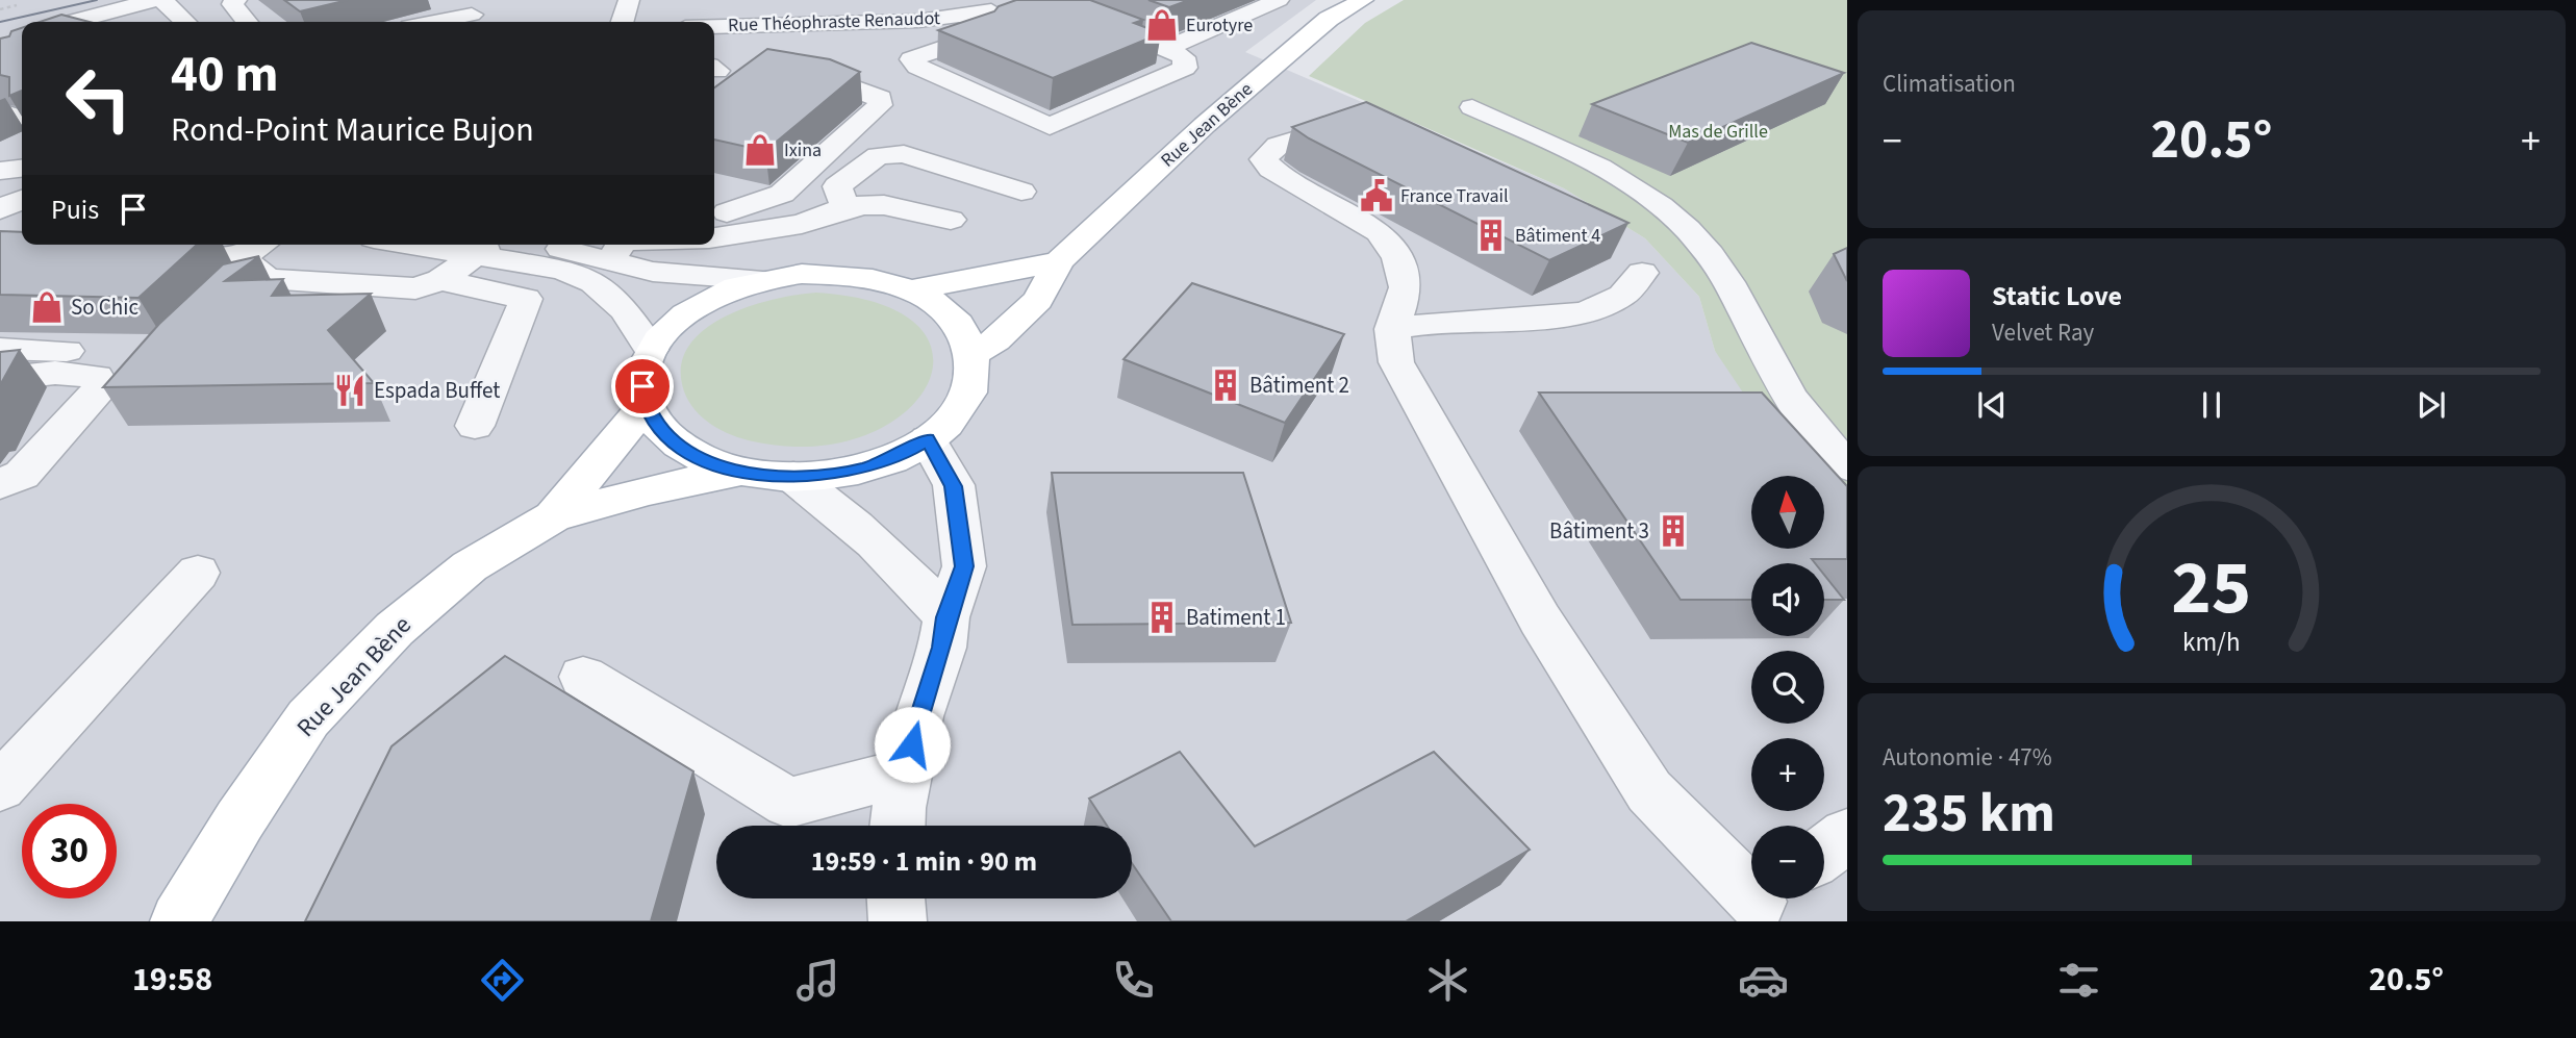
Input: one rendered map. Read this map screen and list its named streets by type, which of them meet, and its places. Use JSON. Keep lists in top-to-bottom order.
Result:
{
  "streets": {
    "main road": ["Rue Jean Bène"],
    "street": ["Rue Théophraste Renaudot"]
  },
  "parks": ["Mas de Grille"],
  "places": {
    "shop": ["Eurotyre", "Ixina", "So Chic"],
    "public building": ["France Travail"],
    "building": [
      "Bâtiment 4",
      "Bâtiment 2",
      "Bâtiment 3",
      "Batiment 1"
    ],
    "restaurant": ["Espada Buffet"]
  },
  "north": "top",
  "page": {
    "tile": [
      "Climatisation",
      ["Autonomie · 47%", "235 km"]
    ],
    "turn": ["40 m", "Rond-Point Maurice Bujon"],
    "heat": ["−", "20.5°", "+"],
    "then": "Puis",
    "song": ["Static Love", "Velvet Ray"],
    "map_buttons": ["+", "−"],
    "limit": "30",
    "trip": "19:59 · 1 min · 90 m",
    "tabs": ["19:58", "20.5°"],
    "gauge": ["25", "km/h"]
  }
}
